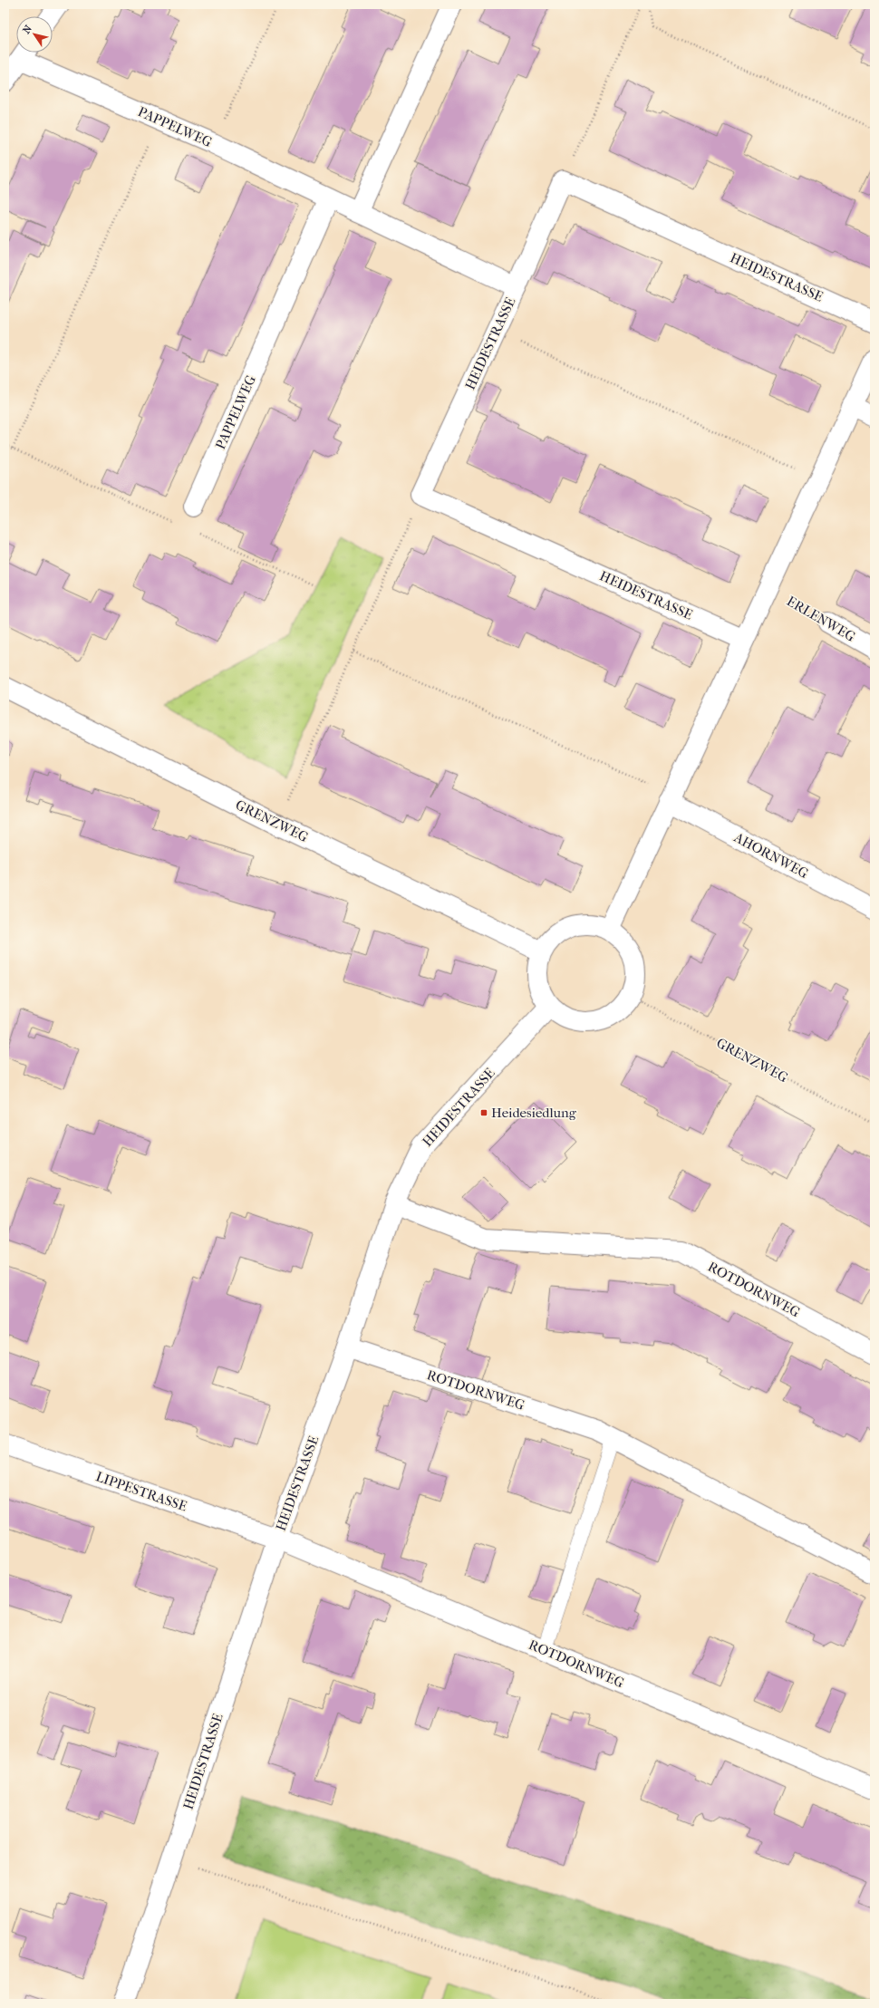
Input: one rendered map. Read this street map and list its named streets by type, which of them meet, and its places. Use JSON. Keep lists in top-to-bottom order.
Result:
{
  "streets": {
    "street": [
      "PAPPELWEG",
      "HEIDESTRASSE",
      "ERLENWEG",
      "GRENZWEG",
      "AHORNWEG",
      "ROTDORNWEG",
      "LIPPESTRASSE"
    ]
  },
  "crossings": [
    ["PAPPELWEG", "HEIDESTRASSE"],
    ["HEIDESTRASSE", "GRENZWEG"],
    ["HEIDESTRASSE", "ROTDORNWEG"],
    ["HEIDESTRASSE", "LIPPESTRASSE"],
    ["ROTDORNWEG", "LIPPESTRASSE"]
  ],
  "places": {
    "transit": ["Heidesiedlung"]
  },
  "north": "top left"
}
